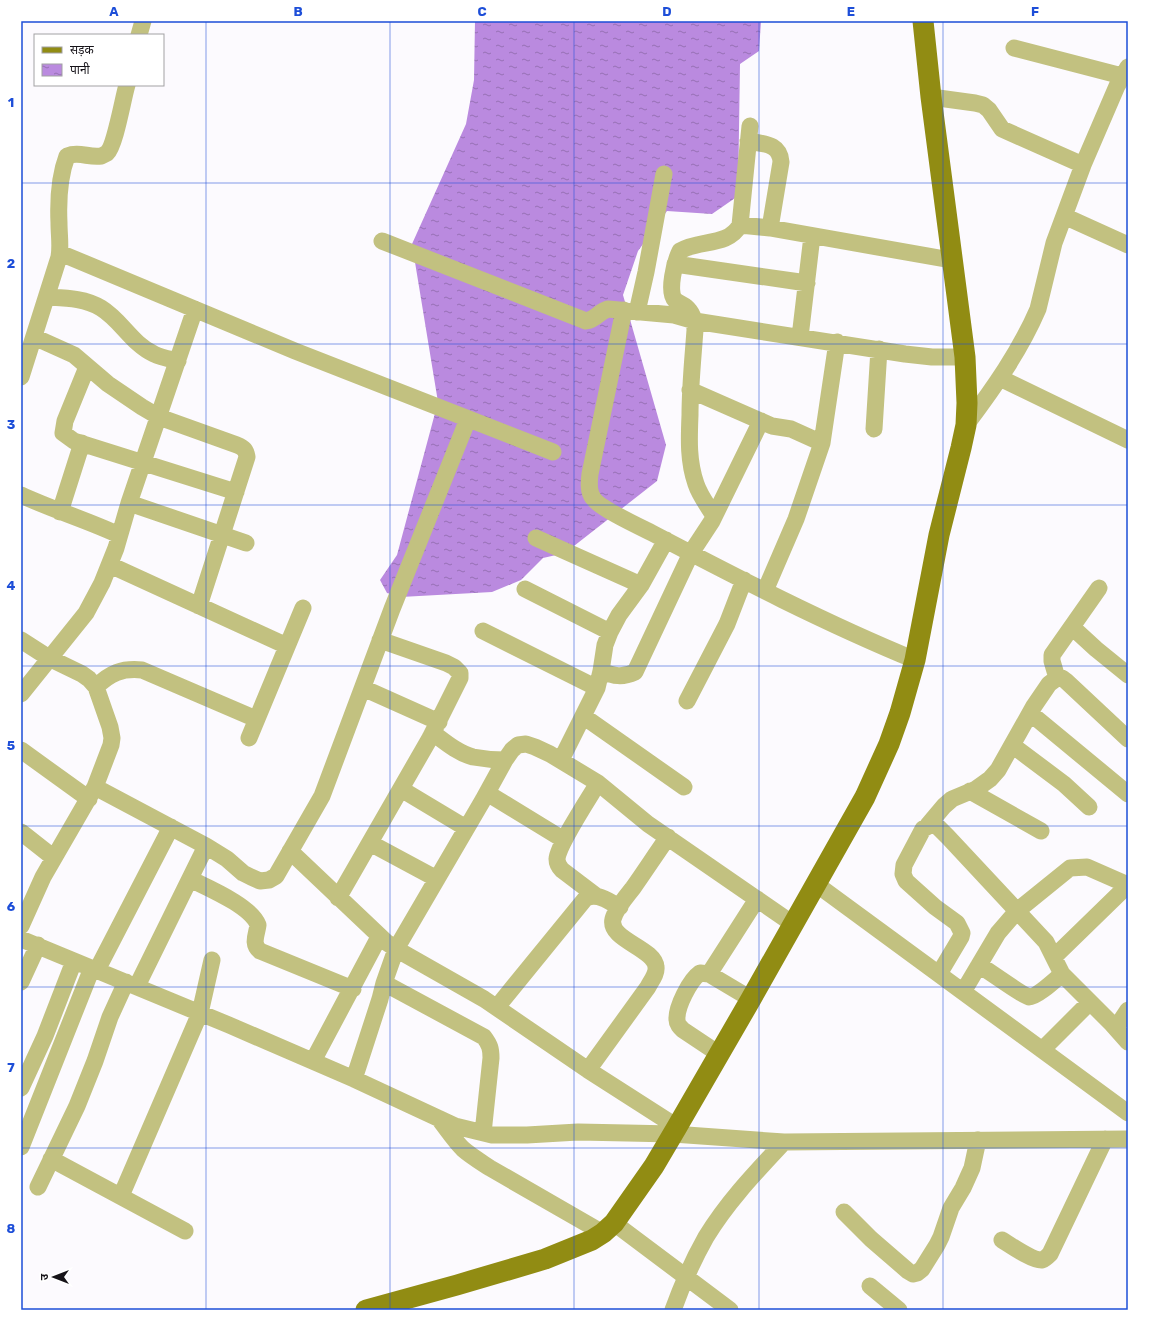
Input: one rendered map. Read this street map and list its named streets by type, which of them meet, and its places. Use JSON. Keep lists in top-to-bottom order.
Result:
{
  "legend": ["सड़क", "पानी"],
  "north": "left",
  "grid": {
    "columns": [
      "A",
      "B",
      "C",
      "D",
      "E",
      "F"
    ],
    "rows": [
      "1",
      "2",
      "3",
      "4",
      "5",
      "6",
      "7",
      "8"
    ]
  }
}
